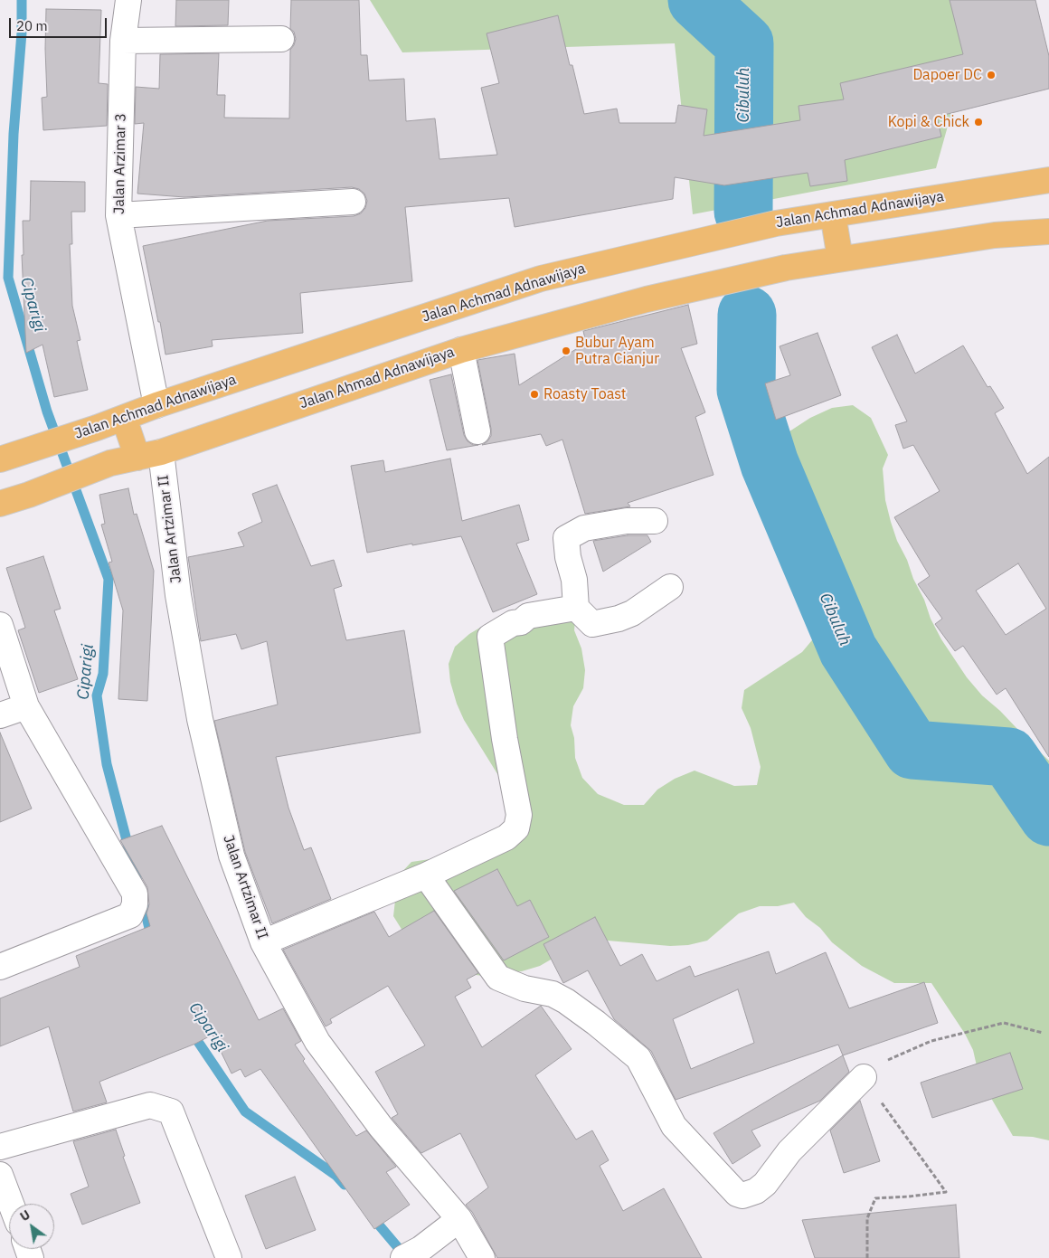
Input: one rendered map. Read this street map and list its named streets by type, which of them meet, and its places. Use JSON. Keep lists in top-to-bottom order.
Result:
{
  "streets": {
    "main road": ["Jalan Achmad Adnawijaya", "Jalan Ahmad Adnawijaya"],
    "street": ["Jalan Arzimar 3", "Jalan Artzimar II"]
  },
  "crossings": [
    ["Jalan Arzimar 3", "Jalan Achmad Adnawijaya"],
    ["Jalan Ahmad Adnawijaya", "Jalan Artzimar II"]
  ],
  "water": ["Cibuluh", "Ciparigi"],
  "places": [
    "Dapoer DC",
    "Kopi & Chick",
    "Bubur Ayam Putra Cianjur",
    "Roasty Toast"
  ],
  "scale_bar": "20 m",
  "north": "top left"
}
